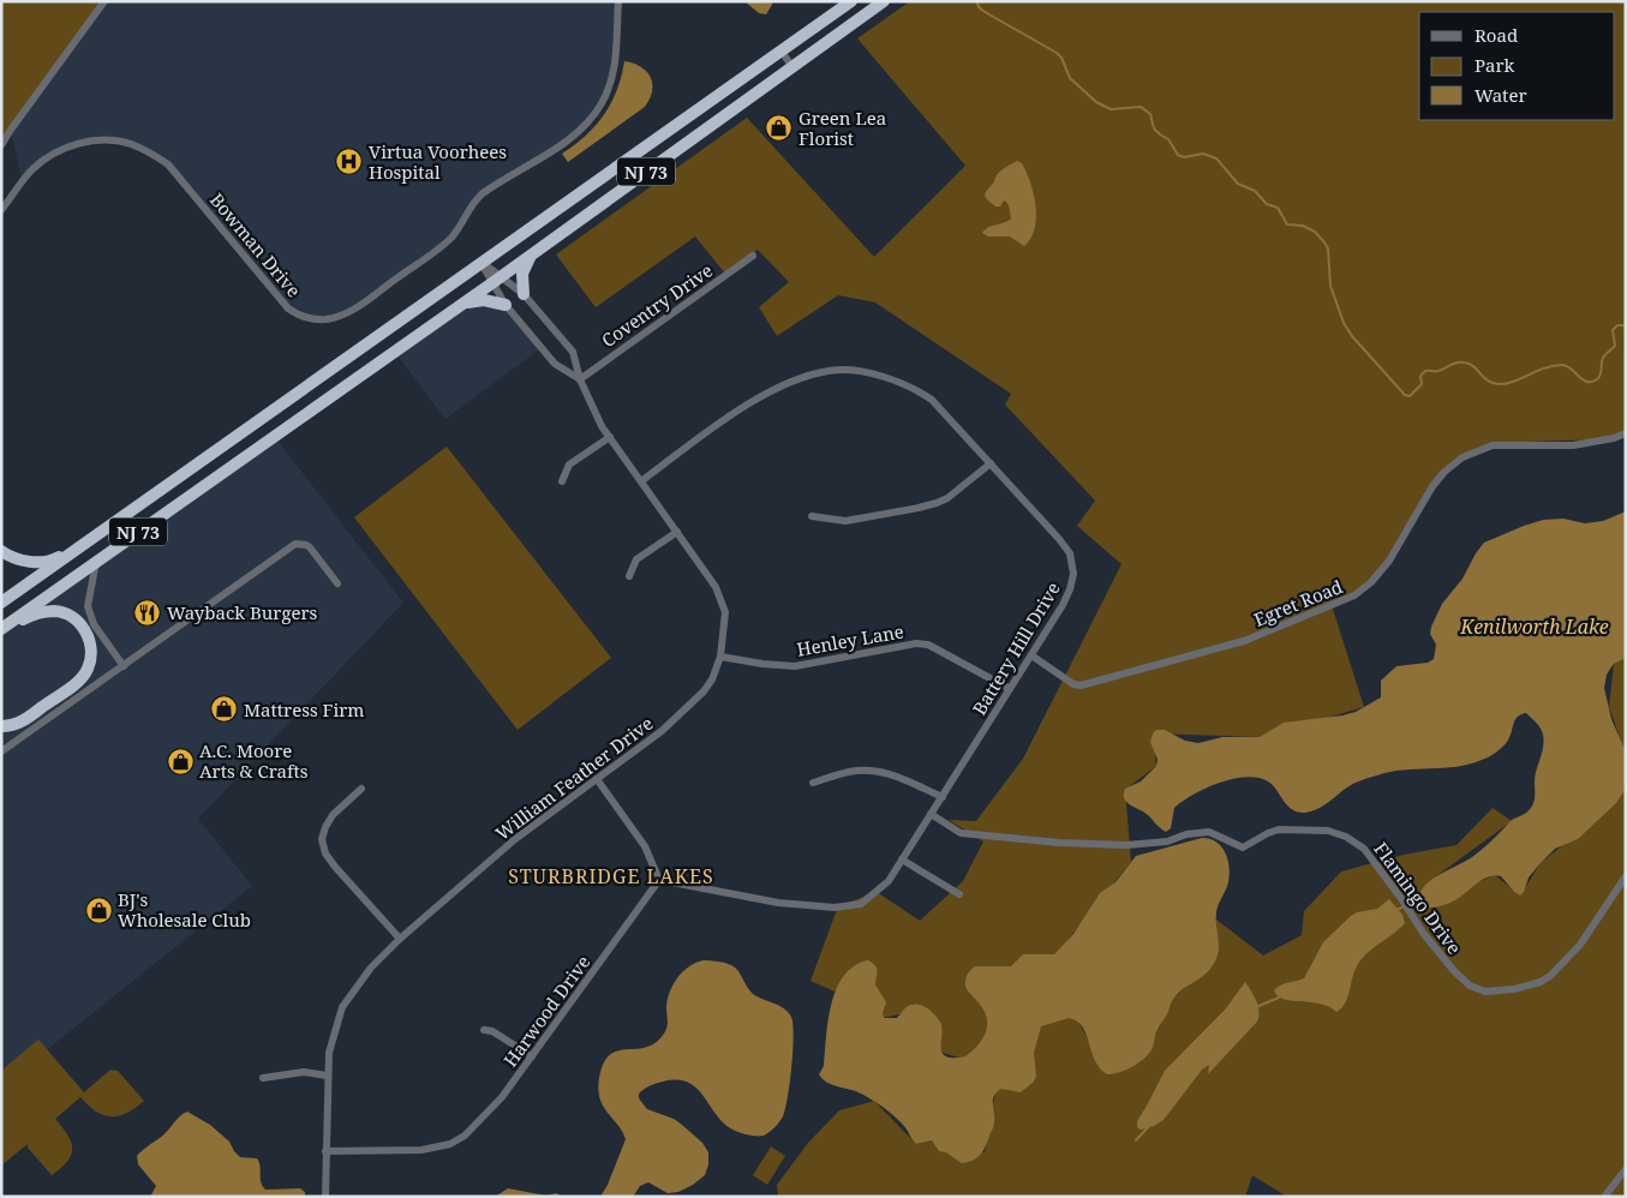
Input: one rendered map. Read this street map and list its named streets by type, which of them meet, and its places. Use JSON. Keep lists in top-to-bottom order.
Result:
{
  "streets": {
    "highway": ["NJ 73"],
    "street": [
      "Bowman Drive",
      "Coventry Drive",
      "Egret Road",
      "Henley Lane",
      "Battery Hill Drive",
      "William Feather Drive",
      "Flamingo Drive",
      "Harwood Drive"
    ]
  },
  "crossings": [
    ["NJ 73", "William Feather Drive"],
    ["Coventry Drive", "William Feather Drive"],
    ["Egret Road", "Battery Hill Drive"],
    ["Henley Lane", "Battery Hill Drive"],
    ["Henley Lane", "William Feather Drive"],
    ["Battery Hill Drive", "William Feather Drive"],
    ["Battery Hill Drive", "Flamingo Drive"],
    ["Battery Hill Drive", "Harwood Drive"],
    ["William Feather Drive", "Harwood Drive"]
  ],
  "districts": ["STURBRIDGE LAKES"],
  "water": ["Kenilworth Lake"],
  "places": {
    "shop": [
      "Green Lea Florist",
      "Mattress Firm",
      "A.C. Moore Arts & Crafts",
      "BJ's Wholesale Club"
    ],
    "hospital": ["Virtua Voorhees Hospital"],
    "restaurant": ["Wayback Burgers"]
  },
  "legend": ["Road", "Park", "Water"]
}
